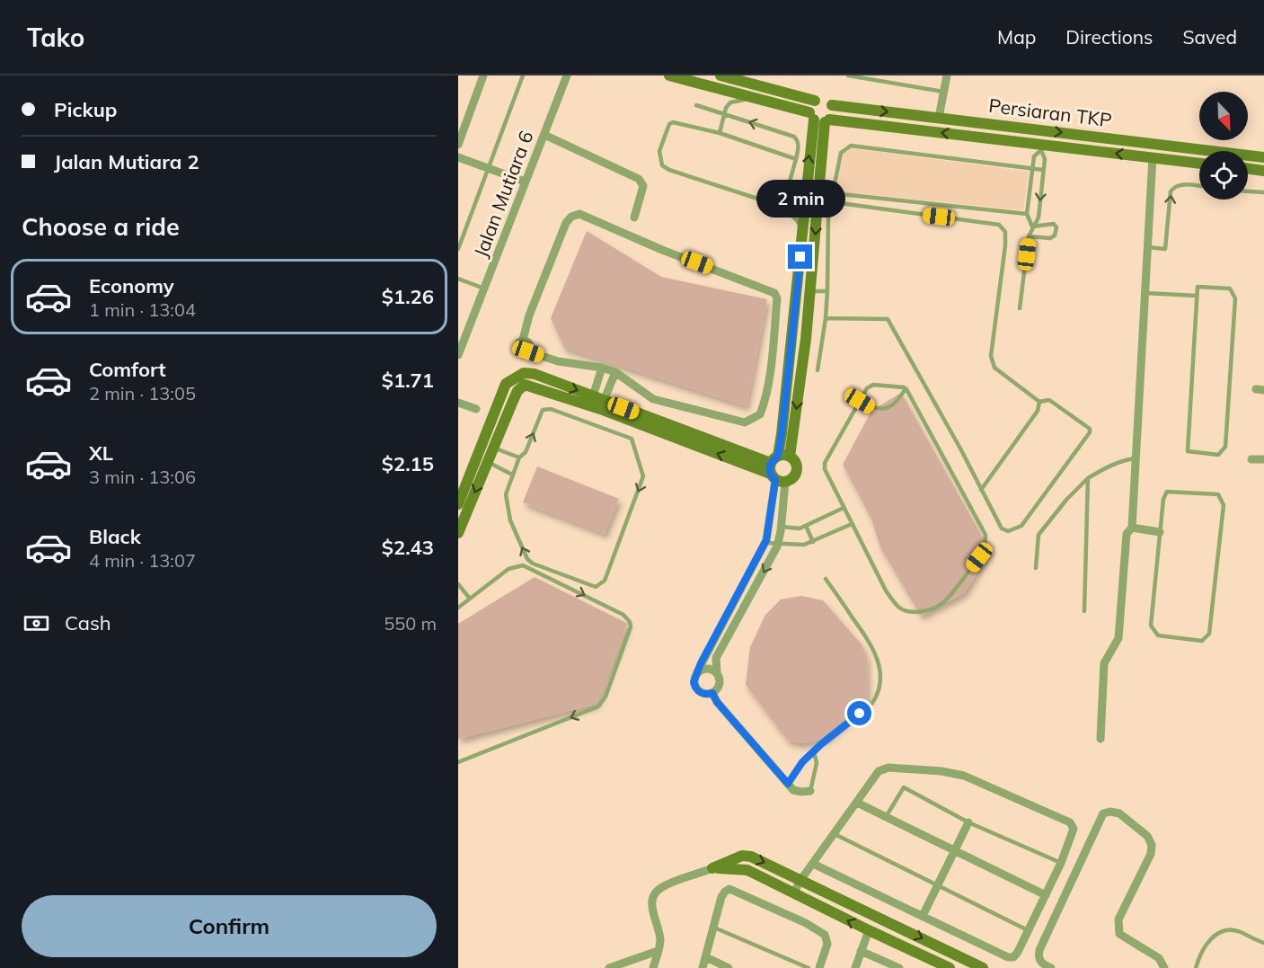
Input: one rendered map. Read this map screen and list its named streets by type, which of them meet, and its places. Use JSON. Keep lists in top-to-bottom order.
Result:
{
  "streets": {
    "street": ["Persiaran TKP", "Jalan Mutiara 6"]
  },
  "north": "bottom right",
  "page": {
    "header": "Tako",
    "nav": ["Map", "Directions", "Saved"],
    "banner": ["Pickup", "Jalan Mutiara 2"],
    "bubble": "2 min",
    "heading": "Choose a ride",
    "list": [
      {
        "name": "Economy",
        "note": "1 min · 13:04",
        "value": "$1.26"
      },
      {
        "name": "Comfort",
        "note": "2 min · 13:05",
        "value": "$1.71"
      },
      {
        "name": "XL",
        "note": "3 min · 13:06",
        "value": "$2.15"
      },
      {
        "name": "Black",
        "note": "4 min · 13:07",
        "value": "$2.43"
      }
    ],
    "pay": ["Cash", "550 m"],
    "buttons": "Confirm"
  }
}
